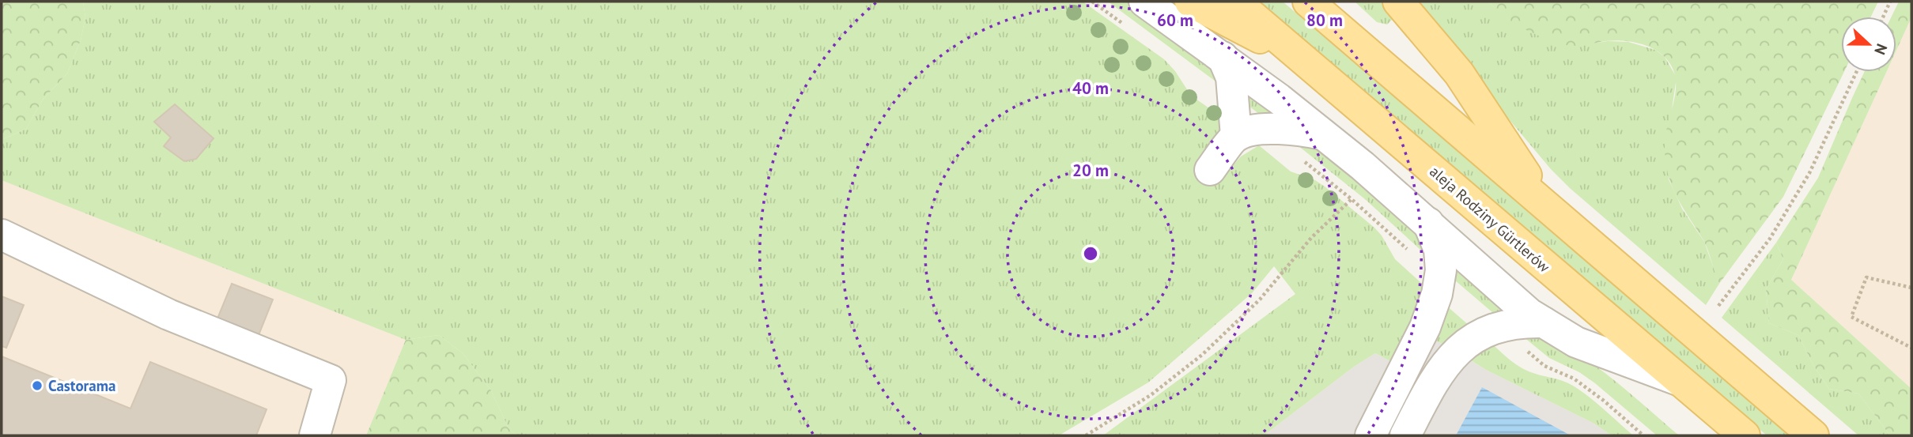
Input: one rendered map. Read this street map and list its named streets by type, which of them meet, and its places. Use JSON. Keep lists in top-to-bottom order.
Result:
{
  "streets": {
    "main road": ["aleja Rodziny Gürtlerów"]
  },
  "places": ["Castorama"],
  "north": "right",
  "rings": [
    "80 m",
    "60 m",
    "40 m",
    "20 m"
  ]
}
